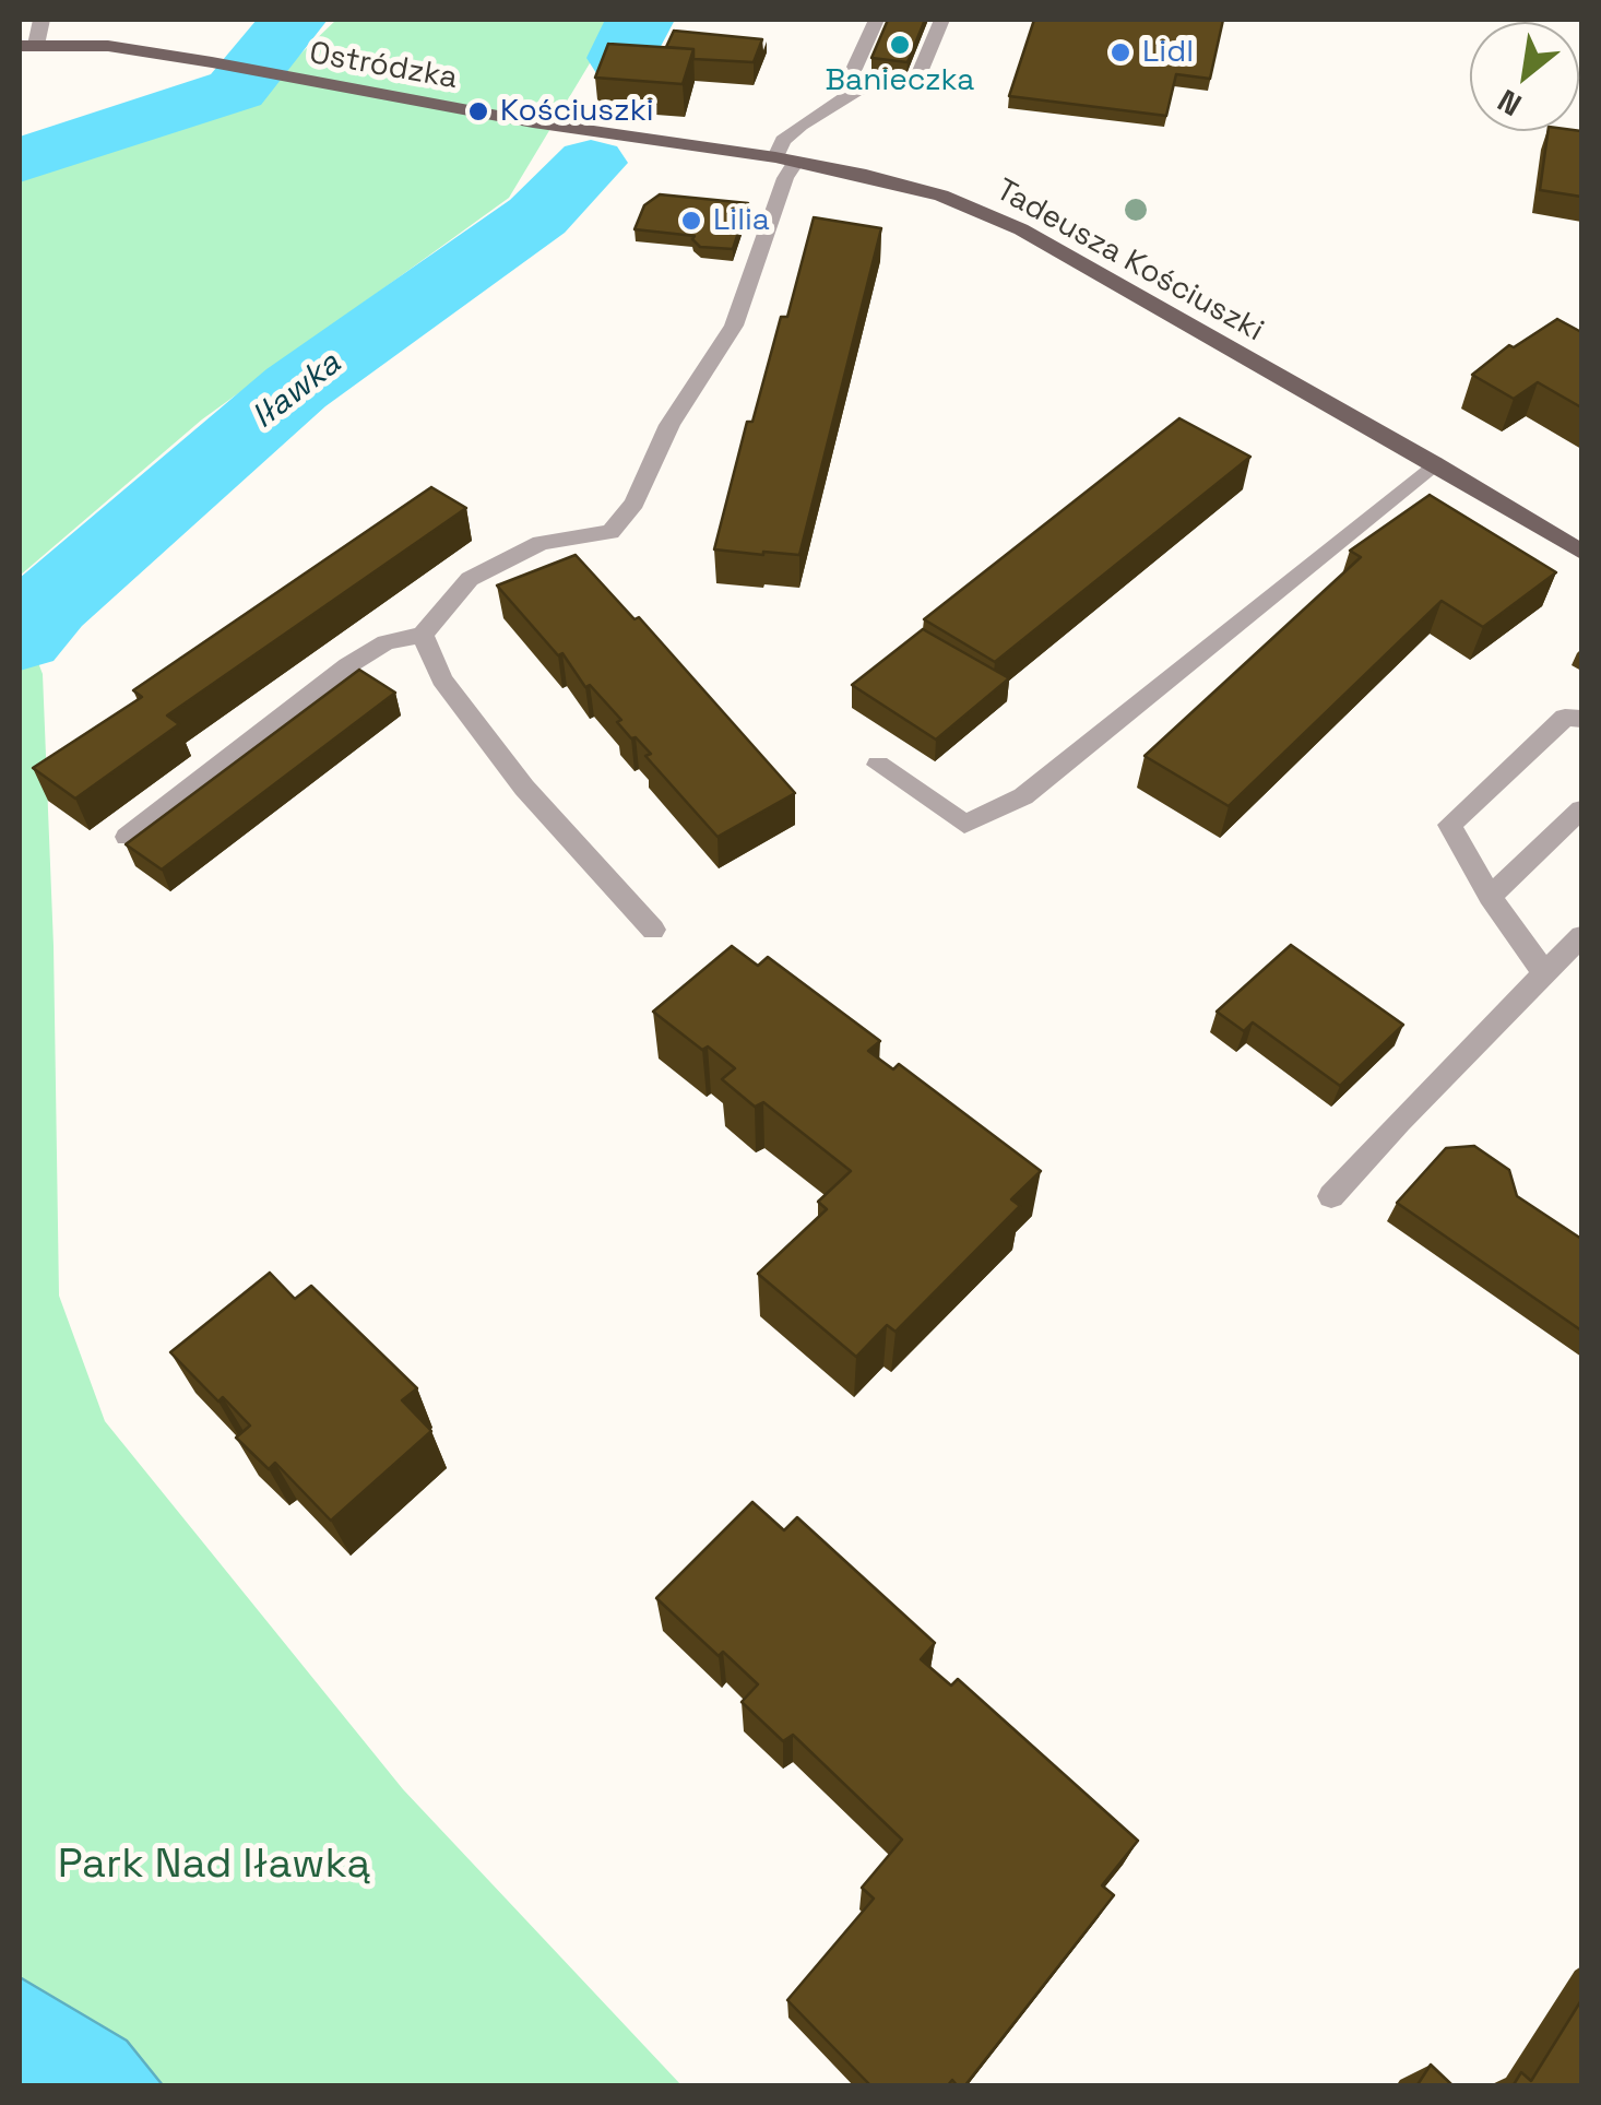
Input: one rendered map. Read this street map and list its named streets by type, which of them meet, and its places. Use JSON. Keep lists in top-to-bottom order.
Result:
{
  "streets": {
    "main road": ["Ostródzka", "Tadeusza Kościuszki"]
  },
  "crossings": [
    ["Ostródzka", "Tadeusza Kościuszki"]
  ],
  "water": ["Iławka"],
  "parks": ["Park Nad Iławką"],
  "places": [
    "Banieczka",
    "Lidl",
    "Kościuszki",
    "Lilia"
  ],
  "north": "bottom left"
}
